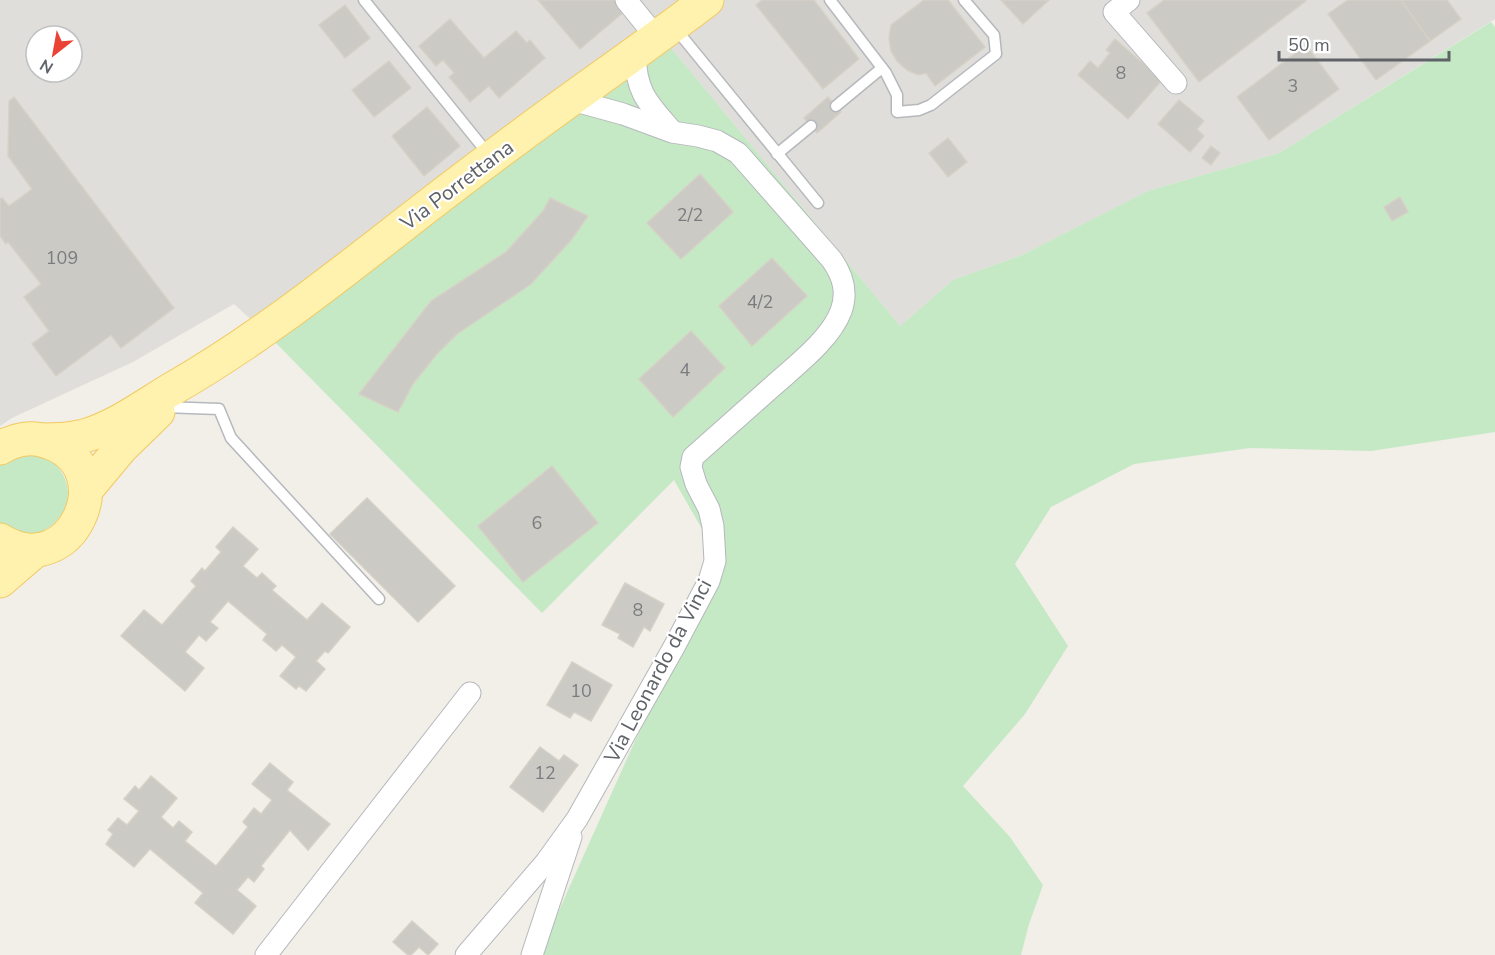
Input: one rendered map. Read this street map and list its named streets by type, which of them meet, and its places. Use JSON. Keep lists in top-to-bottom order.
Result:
{
  "streets": {
    "main road": ["Via Porrettana"],
    "street": ["Via Leonardo da Vinci"]
  },
  "crossings": [
    ["Via Porrettana", "Via Leonardo da Vinci"]
  ],
  "house_numbers": [
    "8",
    "3",
    "2/2",
    "109",
    "4/2",
    "4",
    "6",
    "8",
    "10",
    "12"
  ],
  "scale_bar": "50 m",
  "north": "bottom left"
}
